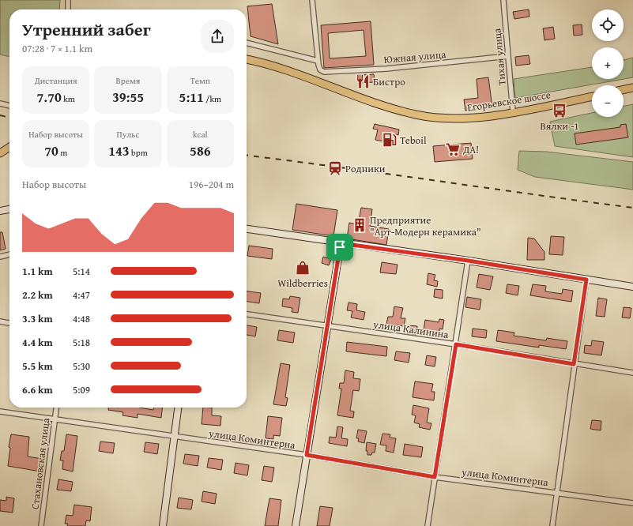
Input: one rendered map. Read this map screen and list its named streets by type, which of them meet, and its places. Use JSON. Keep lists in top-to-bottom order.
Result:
{
  "streets": {
    "main road": ["Егорьевское шоссе"],
    "street": [
      "Южная улица",
      "Тихая улица",
      "улица Калинина",
      "улица Коминтерна",
      "Стахановская улица"
    ]
  },
  "crossings": [
    ["Южная улица", "Тихая улица"],
    ["Тихая улица", "Егорьевское шоссе"],
    ["улица Коминтерна", "Стахановская улица"]
  ],
  "places": {
    "restaurant": ["Бистро"],
    "bus stop": ["Вялки -1"],
    "fuel station": ["Teboil"],
    "supermarket": ["ДА!"],
    "station": ["Родники"],
    "building": ["Предприятие \"Арт-Модерн керамика\""],
    "shop": ["Wildberries"]
  },
  "page": {
    "map_buttons": ["+", "−"],
    "heading": ["Утренний забег", "07:28 · 7 × 1.1 km"],
    "stats": [
      ["Дистанция", "7.70 km"],
      ["Время", "39:55"],
      ["Темп", "5:11 /km"],
      ["Набор высоты", "70 m"],
      ["Пульс", "143 bpm"],
      ["kcal", "586"]
    ],
    "chart": ["Набор высоты", "196–204 m"],
    "list": [
      {
        "name": "1.1 km",
        "note": "5:14"
      },
      {
        "name": "2.2 km",
        "note": "4:47"
      },
      {
        "name": "3.3 km",
        "note": "4:48"
      },
      {
        "name": "4.4 km",
        "note": "5:18"
      },
      {
        "name": "5.5 km",
        "note": "5:30"
      },
      {
        "name": "6.6 km",
        "note": "5:09"
      }
    ]
  }
}
